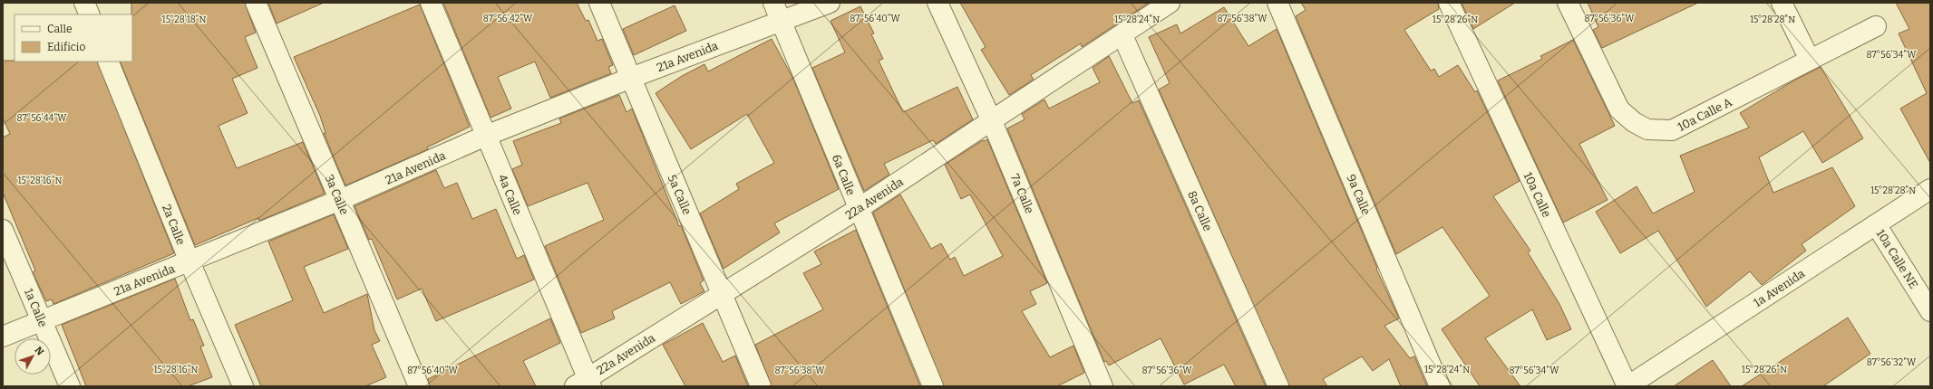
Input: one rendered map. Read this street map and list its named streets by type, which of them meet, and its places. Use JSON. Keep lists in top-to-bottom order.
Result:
{
  "streets": {
    "street": [
      "21a Avenida",
      "10a Calle A",
      "6a Calle",
      "7a Calle",
      "3a Calle",
      "4a Calle",
      "5a Calle",
      "9a Calle",
      "10a Calle",
      "22a Avenida",
      "8a Calle",
      "2a Calle",
      "10a Calle NE",
      "1a Avenida",
      "1a Calle"
    ]
  },
  "crossings": [
    ["21a Avenida", "6a Calle"],
    ["21a Avenida", "3a Calle"],
    ["21a Avenida", "4a Calle"],
    ["21a Avenida", "5a Calle"],
    ["21a Avenida", "2a Calle"],
    ["21a Avenida", "1a Calle"],
    ["6a Calle", "22a Avenida"],
    ["7a Calle", "22a Avenida"],
    ["4a Calle", "22a Avenida"],
    ["5a Calle", "22a Avenida"],
    ["10a Calle", "1a Avenida"],
    ["22a Avenida", "8a Calle"],
    ["10a Calle NE", "1a Avenida"]
  ],
  "legend": ["Calle", "Edificio"],
  "north": "top right",
  "coordinates": [
    "87°56'40\"W",
    "87°56'42\"W",
    "87°56'38\"W",
    "87°56'36\"W",
    "15°28'18\"N",
    "15°28'24\"N",
    "15°28'26\"N",
    "15°28'28\"N",
    "87°56'34\"W",
    "87°56'44\"W",
    "15°28'16\"N",
    "87°56'32\"W"
  ]
}
